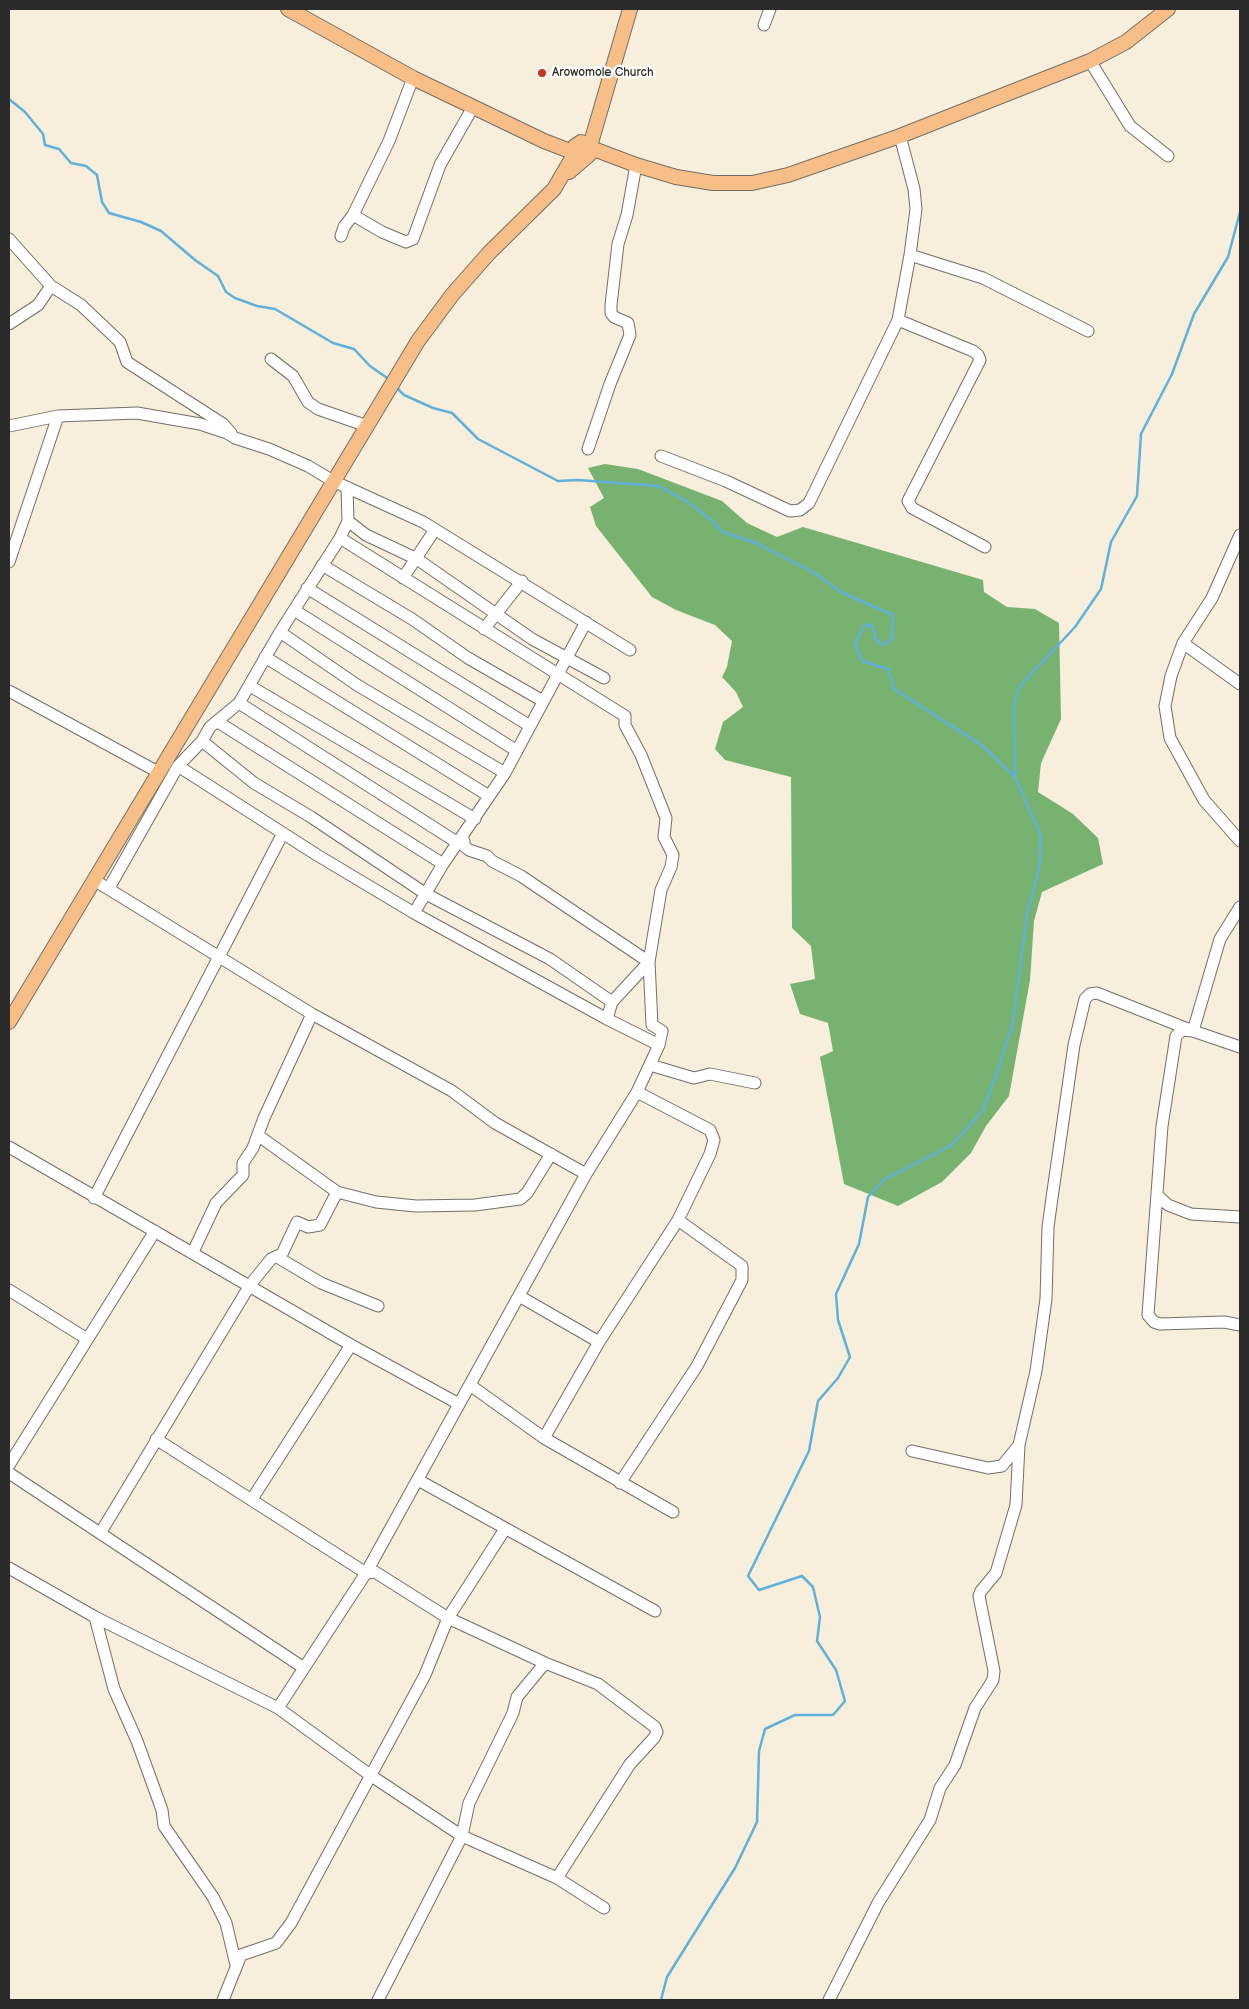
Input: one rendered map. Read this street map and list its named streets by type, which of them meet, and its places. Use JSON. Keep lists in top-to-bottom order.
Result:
{
  "places": ["Arowomole Church"]
}
